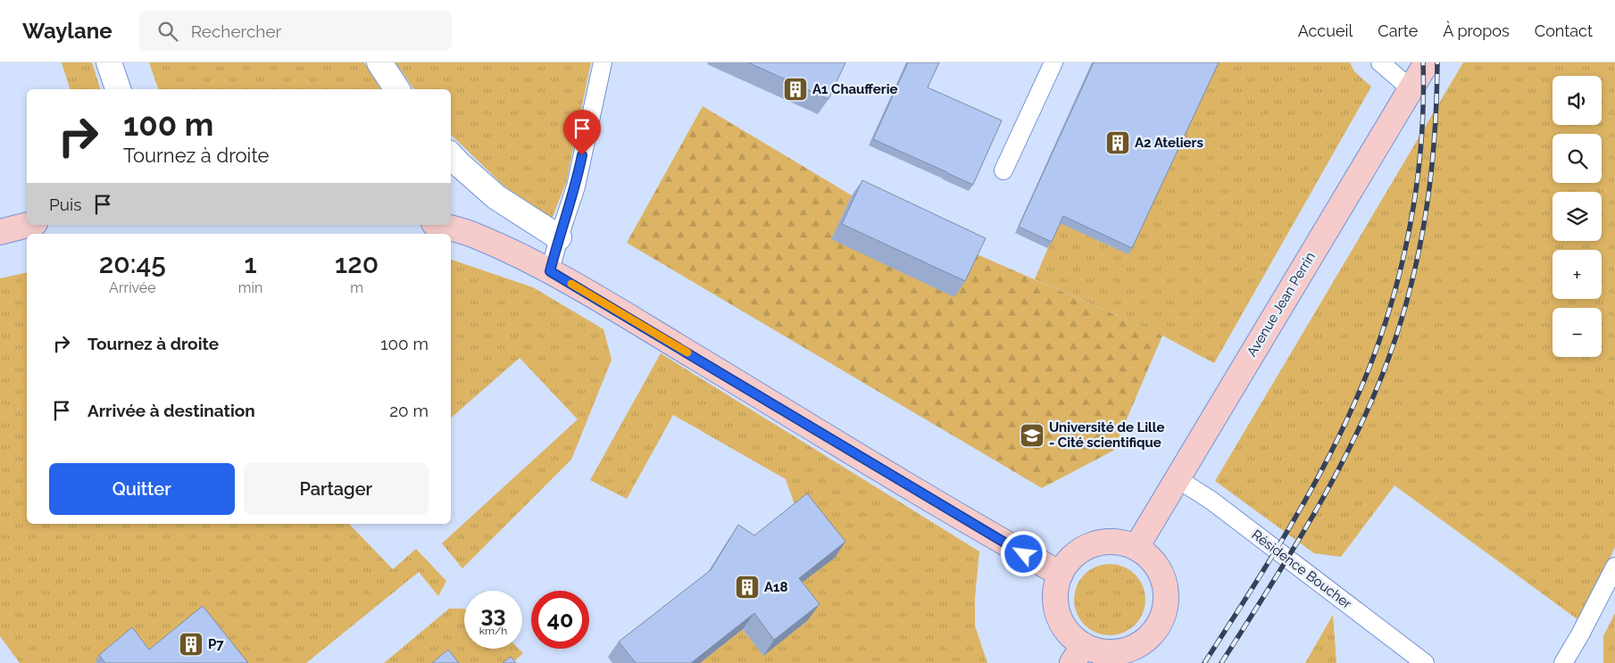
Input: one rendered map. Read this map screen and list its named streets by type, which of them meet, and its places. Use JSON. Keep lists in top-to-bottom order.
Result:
{
  "streets": {
    "street": ["Avenue Jean Perrin"],
    "lane": ["Résidence Boucher"]
  },
  "crossings": [
    ["Avenue Jean Perrin", "Résidence Boucher"]
  ],
  "places": {
    "building": [
      "A1 Chaufferie",
      "A2 Ateliers",
      "A18",
      "P7"
    ],
    "school or university": ["Université de Lille ‐ Cité scientifique"]
  },
  "page": {
    "header": "Waylane",
    "search": "Rechercher",
    "nav": [
      "Accueil",
      "Carte",
      "À propos",
      "Contact"
    ],
    "map_buttons": ["+", "−"],
    "turn": ["100 m", "Tournez à droite"],
    "then": "Puis",
    "eta": [
      "20:45",
      "Arrivée",
      "1",
      "min",
      "120",
      "m"
    ],
    "list": [
      {
        "name": "Tournez à droite",
        "value": "100 m"
      },
      {
        "name": "Arrivée à destination",
        "value": "20 m"
      }
    ],
    "buttons": ["Quitter", "Partager"],
    "speed": "33 km/h",
    "limit": "40"
  }
}
